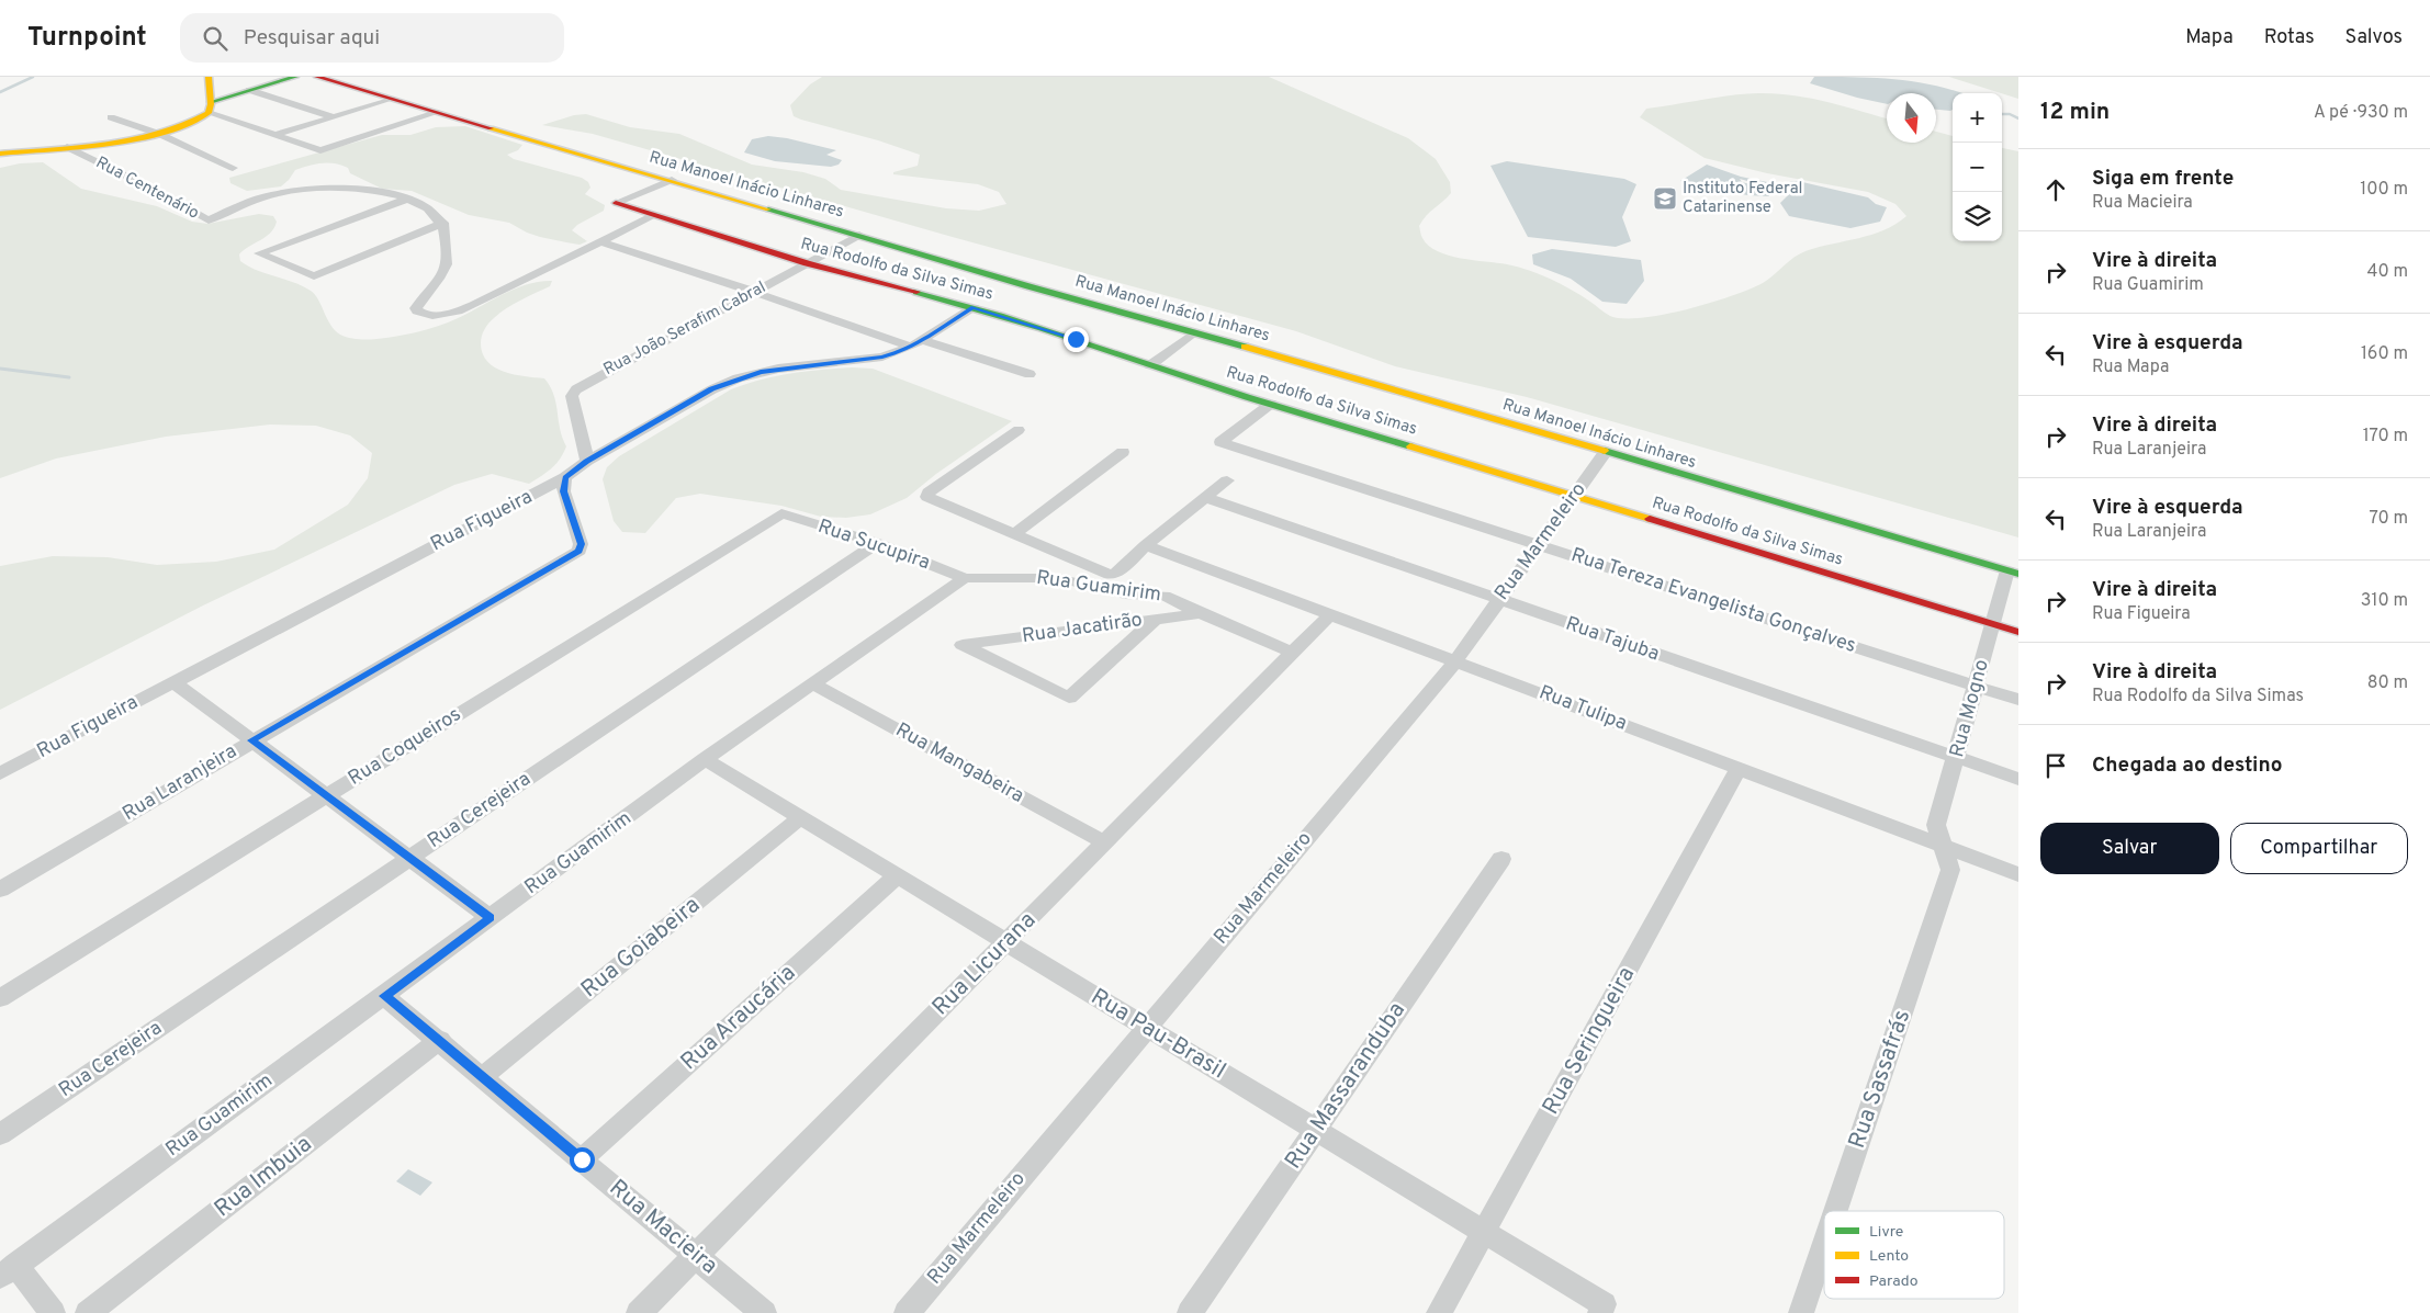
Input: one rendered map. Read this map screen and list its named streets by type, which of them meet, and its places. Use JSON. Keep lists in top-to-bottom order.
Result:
{
  "streets": {
    "main road": ["Rua Manoel Inácio Linhares", "Rua Rodolfo da Silva Simas"],
    "street": [
      "Rua Centenário",
      "Rua João Serafim Cabral",
      "Rua Figueira",
      "Rua Marmeleiro",
      "Rua Sucupira",
      "Rua Guamirim",
      "Rua Tereza Evangelista Gonçalves",
      "Rua Jacatirão",
      "Rua Tajuba",
      "Rua Tulipa",
      "Rua Mogno",
      "Rua Coqueiros",
      "Rua Mangabeira",
      "Rua Laranjeira",
      "Rua Cerejeira",
      "Rua Goiabeira",
      "Rua Licurana",
      "Rua Araucária",
      "Rua Pau-Brasil",
      "Rua Seringueira",
      "Rua Sassafrás",
      "Rua Massaranduba",
      "Rua Imbuia",
      "Rua Macieira"
    ]
  },
  "crossings": [
    ["Rua Manoel Inácio Linhares", "Rua João Serafim Cabral"],
    ["Rua Manoel Inácio Linhares", "Rua Marmeleiro"],
    ["Rua Manoel Inácio Linhares", "Rua Mogno"],
    ["Rua Rodolfo da Silva Simas", "Rua João Serafim Cabral"],
    ["Rua Rodolfo da Silva Simas", "Rua Figueira"],
    ["Rua Rodolfo da Silva Simas", "Rua Marmeleiro"],
    ["Rua Rodolfo da Silva Simas", "Rua Tereza Evangelista Gonçalves"],
    ["Rua Rodolfo da Silva Simas", "Rua Mogno"],
    ["Rua João Serafim Cabral", "Rua Figueira"],
    ["Rua Figueira", "Rua Laranjeira"],
    ["Rua Marmeleiro", "Rua Tereza Evangelista Gonçalves"],
    ["Rua Marmeleiro", "Rua Tajuba"],
    ["Rua Marmeleiro", "Rua Tulipa"],
    ["Rua Marmeleiro", "Rua Pau-Brasil"],
    ["Rua Sucupira", "Rua Guamirim"],
    ["Rua Sucupira", "Rua Coqueiros"],
    ["Rua Sucupira", "Rua Cerejeira"],
    ["Rua Guamirim", "Rua Jacatirão"],
    ["Rua Guamirim", "Rua Mangabeira"],
    ["Rua Guamirim", "Rua Pau-Brasil"],
    ["Rua Guamirim", "Rua Macieira"],
    ["Rua Tereza Evangelista Gonçalves", "Rua Mogno"],
    ["Rua Tajuba", "Rua Mogno"],
    ["Rua Tulipa", "Rua Mogno"],
    ["Rua Tulipa", "Rua Licurana"],
    ["Rua Tulipa", "Rua Seringueira"],
    ["Rua Tulipa", "Rua Sassafrás"],
    ["Rua Mogno", "Rua Sassafrás"],
    ["Rua Mangabeira", "Rua Licurana"],
    ["Rua Goiabeira", "Rua Pau-Brasil"],
    ["Rua Goiabeira", "Rua Macieira"],
    ["Rua Licurana", "Rua Pau-Brasil"],
    ["Rua Licurana", "Rua Macieira"],
    ["Rua Araucária", "Rua Pau-Brasil"],
    ["Rua Araucária", "Rua Macieira"],
    ["Rua Pau-Brasil", "Rua Seringueira"],
    ["Rua Pau-Brasil", "Rua Massaranduba"],
    ["Rua Imbuia", "Rua Macieira"]
  ],
  "places": {
    "school or university": ["Instituto Federal Catarinense"]
  },
  "legend": ["Livre", "Lento", "Parado"],
  "north": "bottom",
  "page": {
    "header": "Turnpoint",
    "search": "Pesquisar aqui",
    "nav": ["Mapa", "Rotas", "Salvos"],
    "heading": ["12 min", "A pé · 930 m"],
    "map_buttons": ["+", "−"],
    "list": [
      ["Siga em frente", "Rua Macieira", "100 m"],
      ["Vire à direita", "Rua Guamirim", "40 m"],
      ["Vire à esquerda", "Rua Mapa", "160 m"],
      ["Vire à direita", "Rua Laranjeira", "170 m"],
      ["Vire à esquerda", "Rua Laranjeira", "70 m"],
      ["Vire à direita", "Rua Figueira", "310 m"],
      ["Vire à direita", "Rua Rodolfo da Silva Simas", "80 m"],
      "Chegada ao destino"
    ],
    "buttons": ["Salvar", "Compartilhar"]
  }
}
